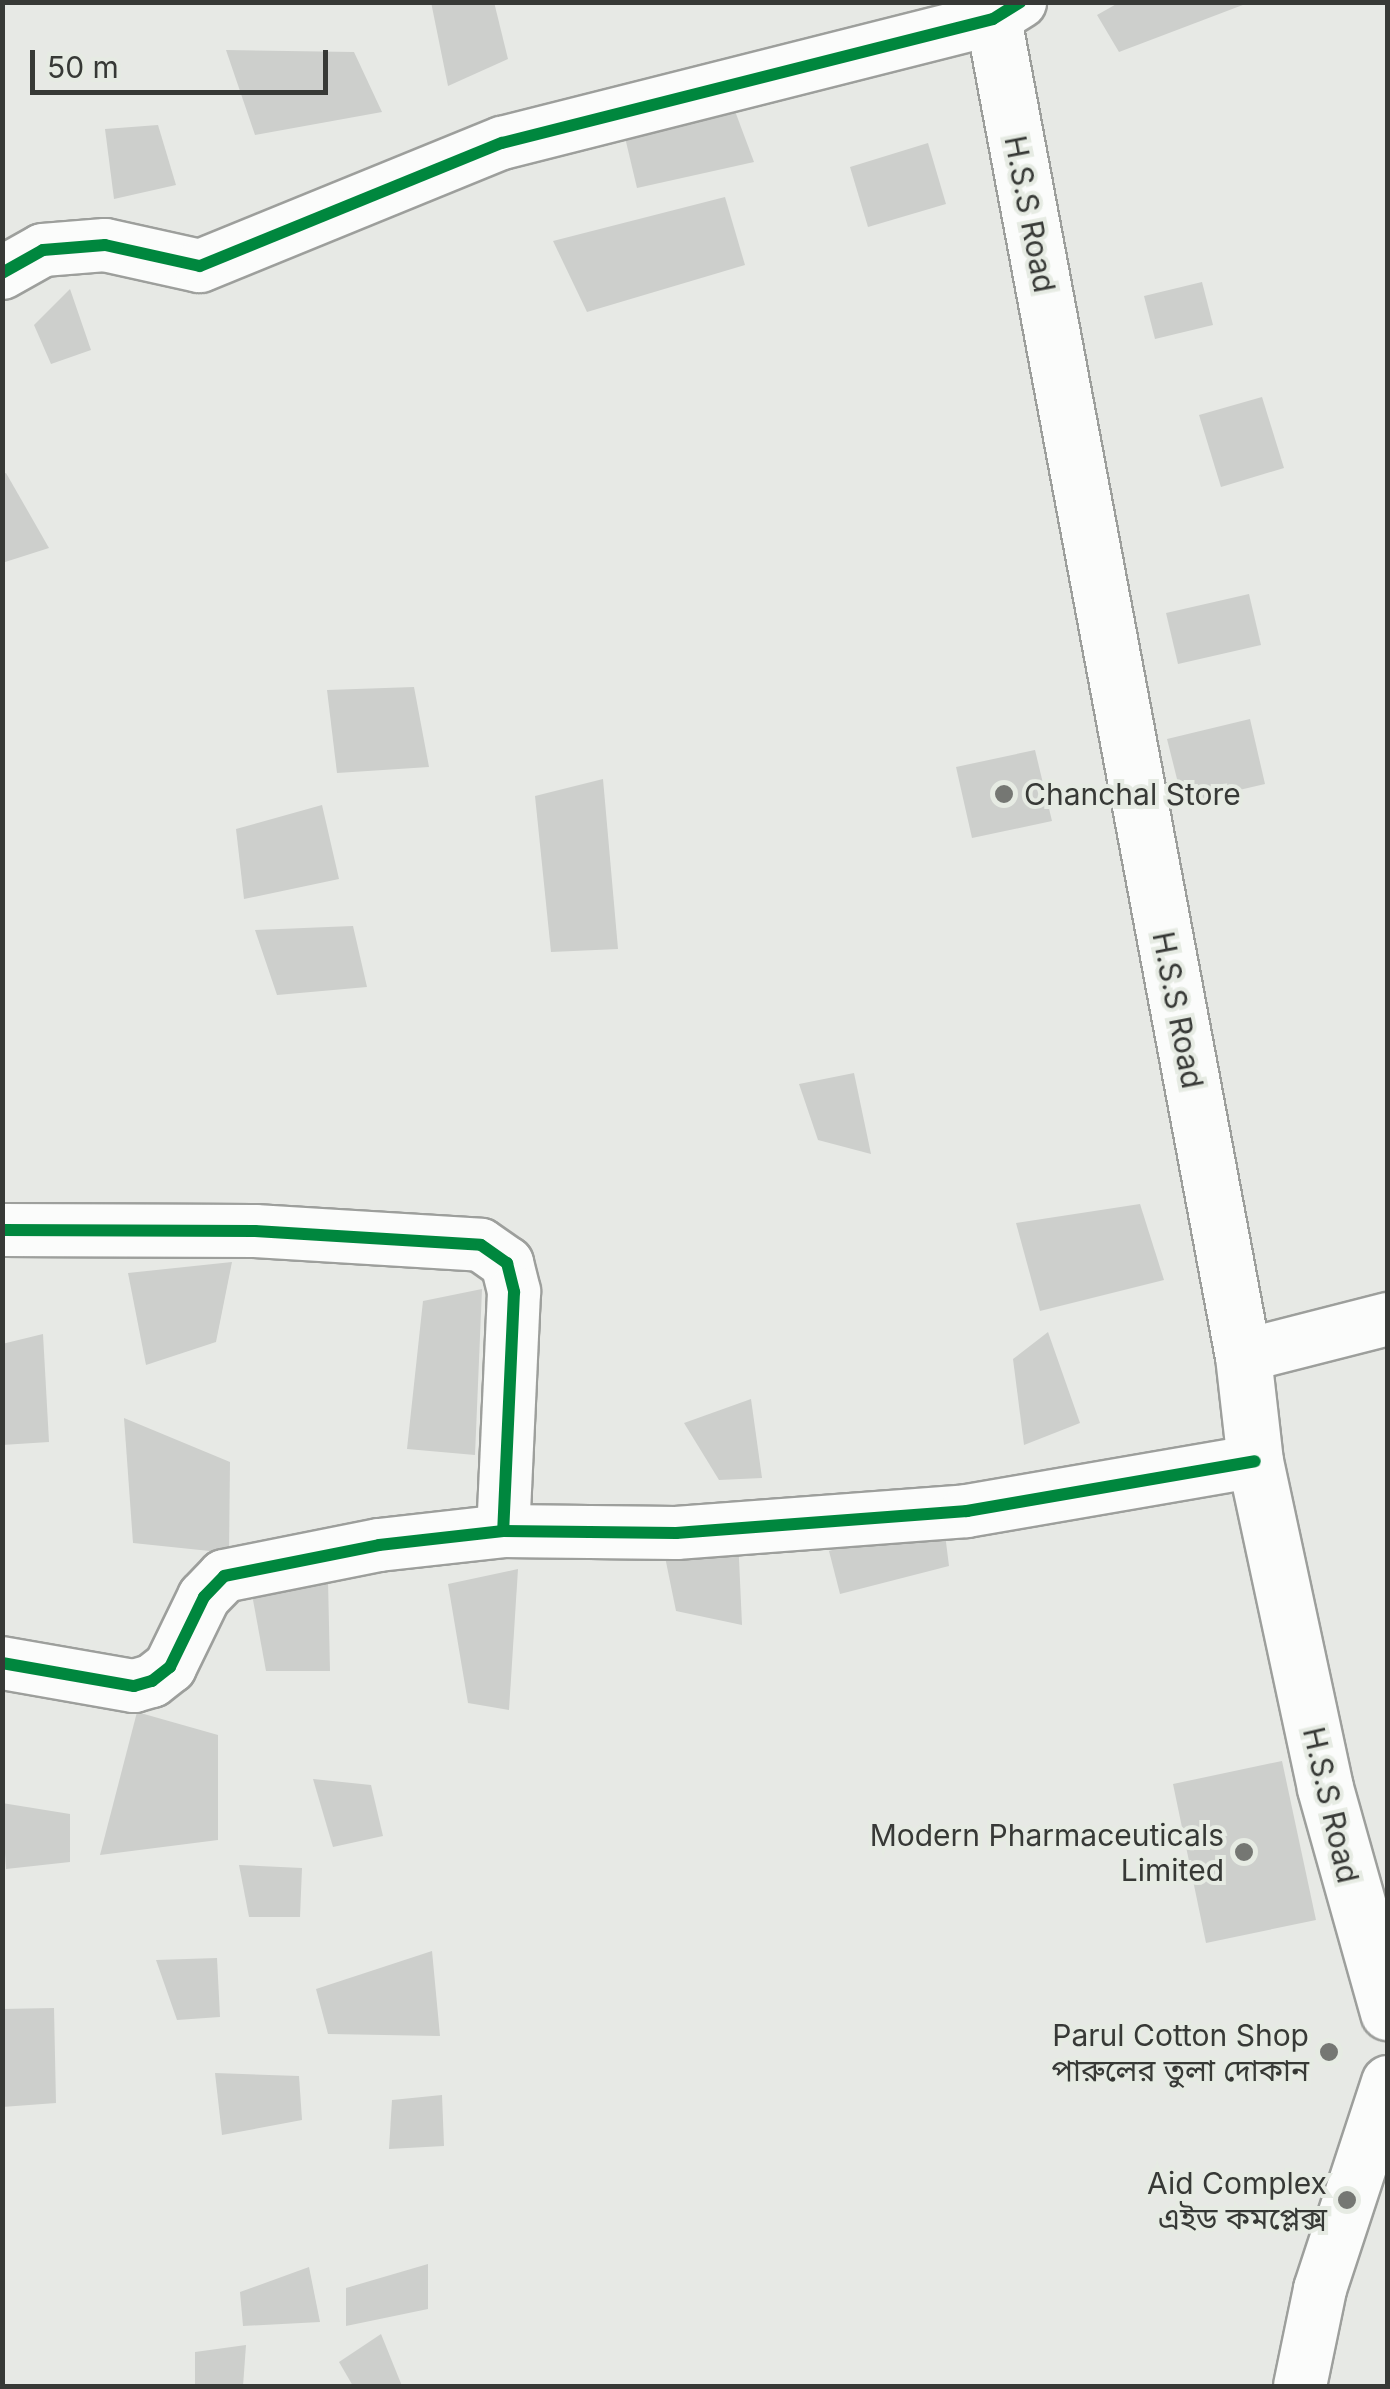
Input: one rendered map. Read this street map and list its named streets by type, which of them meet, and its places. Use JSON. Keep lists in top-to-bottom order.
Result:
{
  "streets": {
    "highway": ["H.S.S Road"]
  },
  "places": [
    "Chanchal Store",
    "Modern Pharmaceuticals Limited",
    "Parul Cotton Shop পারুলের তুলা দোকান",
    "Aid Complex এইড কমপ্লেক্স"
  ],
  "scale_bar": "50 m"
}
